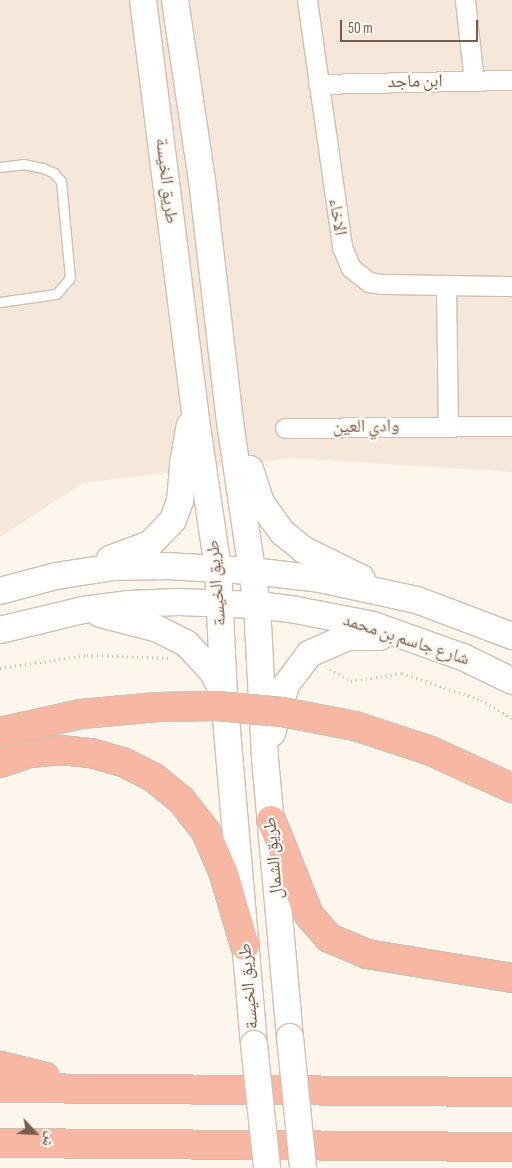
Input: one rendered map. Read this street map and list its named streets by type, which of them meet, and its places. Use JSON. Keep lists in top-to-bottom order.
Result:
{
  "streets": {
    "main road": ["طريق الخيسة", "شارع جاسم بن محمد", "طريق الشمال"],
    "street": ["ابن ماجد", "الاخاء", "وادي العين"]
  },
  "crossings": [
    ["ابن ماجد", "الاخاء"],
    ["طريق الخيسة", "شارع جاسم بن محمد"],
    ["طريق الخيسة", "طريق الشمال"],
    ["شارع جاسم بن محمد", "طريق الشمال"]
  ],
  "scale_bar": "50 m",
  "north": "bottom right"
}
